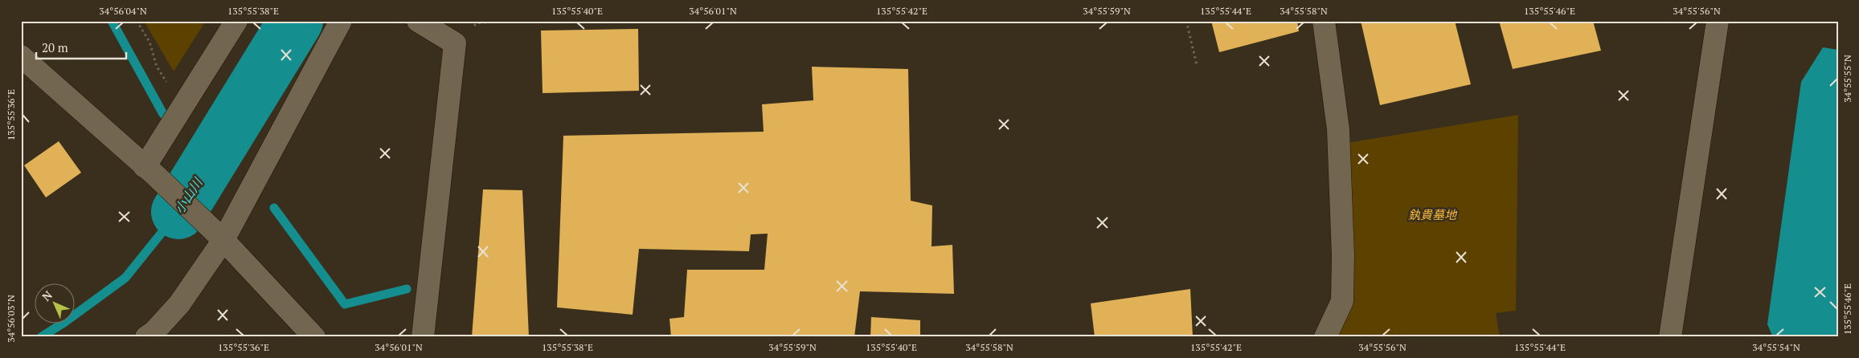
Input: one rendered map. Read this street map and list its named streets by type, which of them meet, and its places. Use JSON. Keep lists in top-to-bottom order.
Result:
{
  "water": ["小山川"],
  "parks": ["釻貴墓地"],
  "scale_bar": "20 m",
  "north": "top left",
  "coordinates": [
    "34°56'04\"N",
    "135°55'38\"E",
    "135°55'40\"E",
    "34°56'01\"N",
    "135°55'42\"E",
    "34°55'59\"N",
    "135°55'44\"E",
    "34°55'58\"N",
    "135°55'46\"E",
    "34°55'56\"N",
    "34°55'55\"N",
    "135°55'36\"E",
    "34°56'03\"N",
    "34°55'54\"N"
  ]
}
